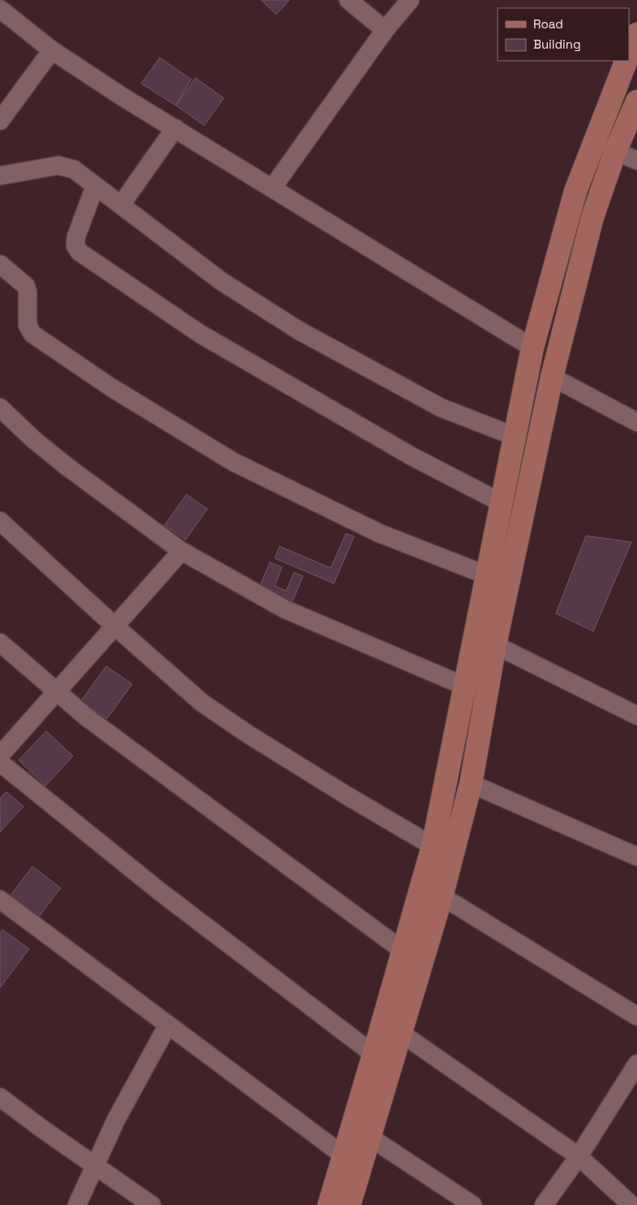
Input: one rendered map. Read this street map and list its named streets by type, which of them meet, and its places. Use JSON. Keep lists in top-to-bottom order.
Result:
{
  "legend": ["Road", "Building"]
}
